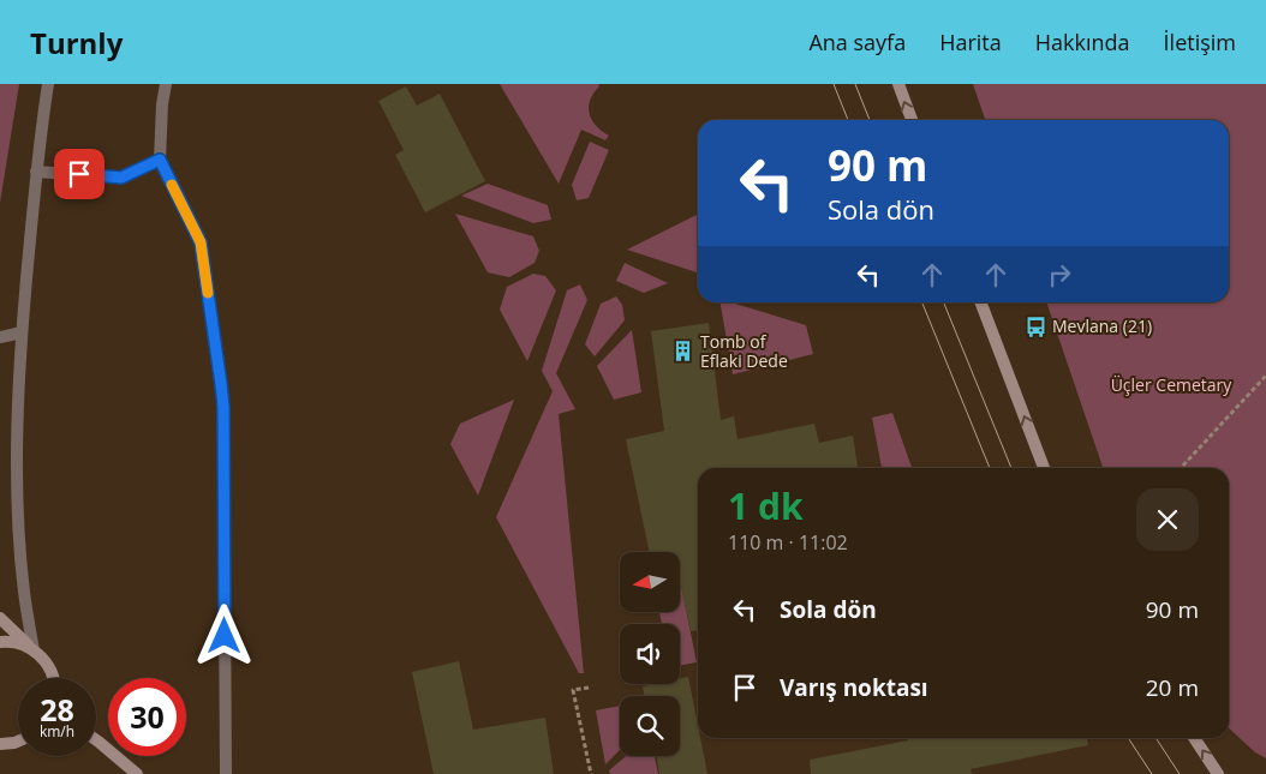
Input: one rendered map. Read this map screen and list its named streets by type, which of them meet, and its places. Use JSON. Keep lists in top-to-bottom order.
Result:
{
  "parks": ["Üçler Cemetary"],
  "places": {
    "bus stop": ["Mevlana (21)"],
    "building": ["Tomb of Eflaki Dede"]
  },
  "north": "left",
  "page": {
    "header": "Turnly",
    "nav": [
      "Ana sayfa",
      "Harita",
      "Hakkında",
      "İletişim"
    ],
    "turn": ["90 m", "Sola dön"],
    "heading": ["1 dk", "110 m · 11:02"],
    "list": [
      {
        "name": "Sola dön",
        "value": "90 m"
      },
      {
        "name": "Varış noktası",
        "value": "20 m"
      }
    ],
    "speed": "28 km/h",
    "limit": "30"
  }
}
